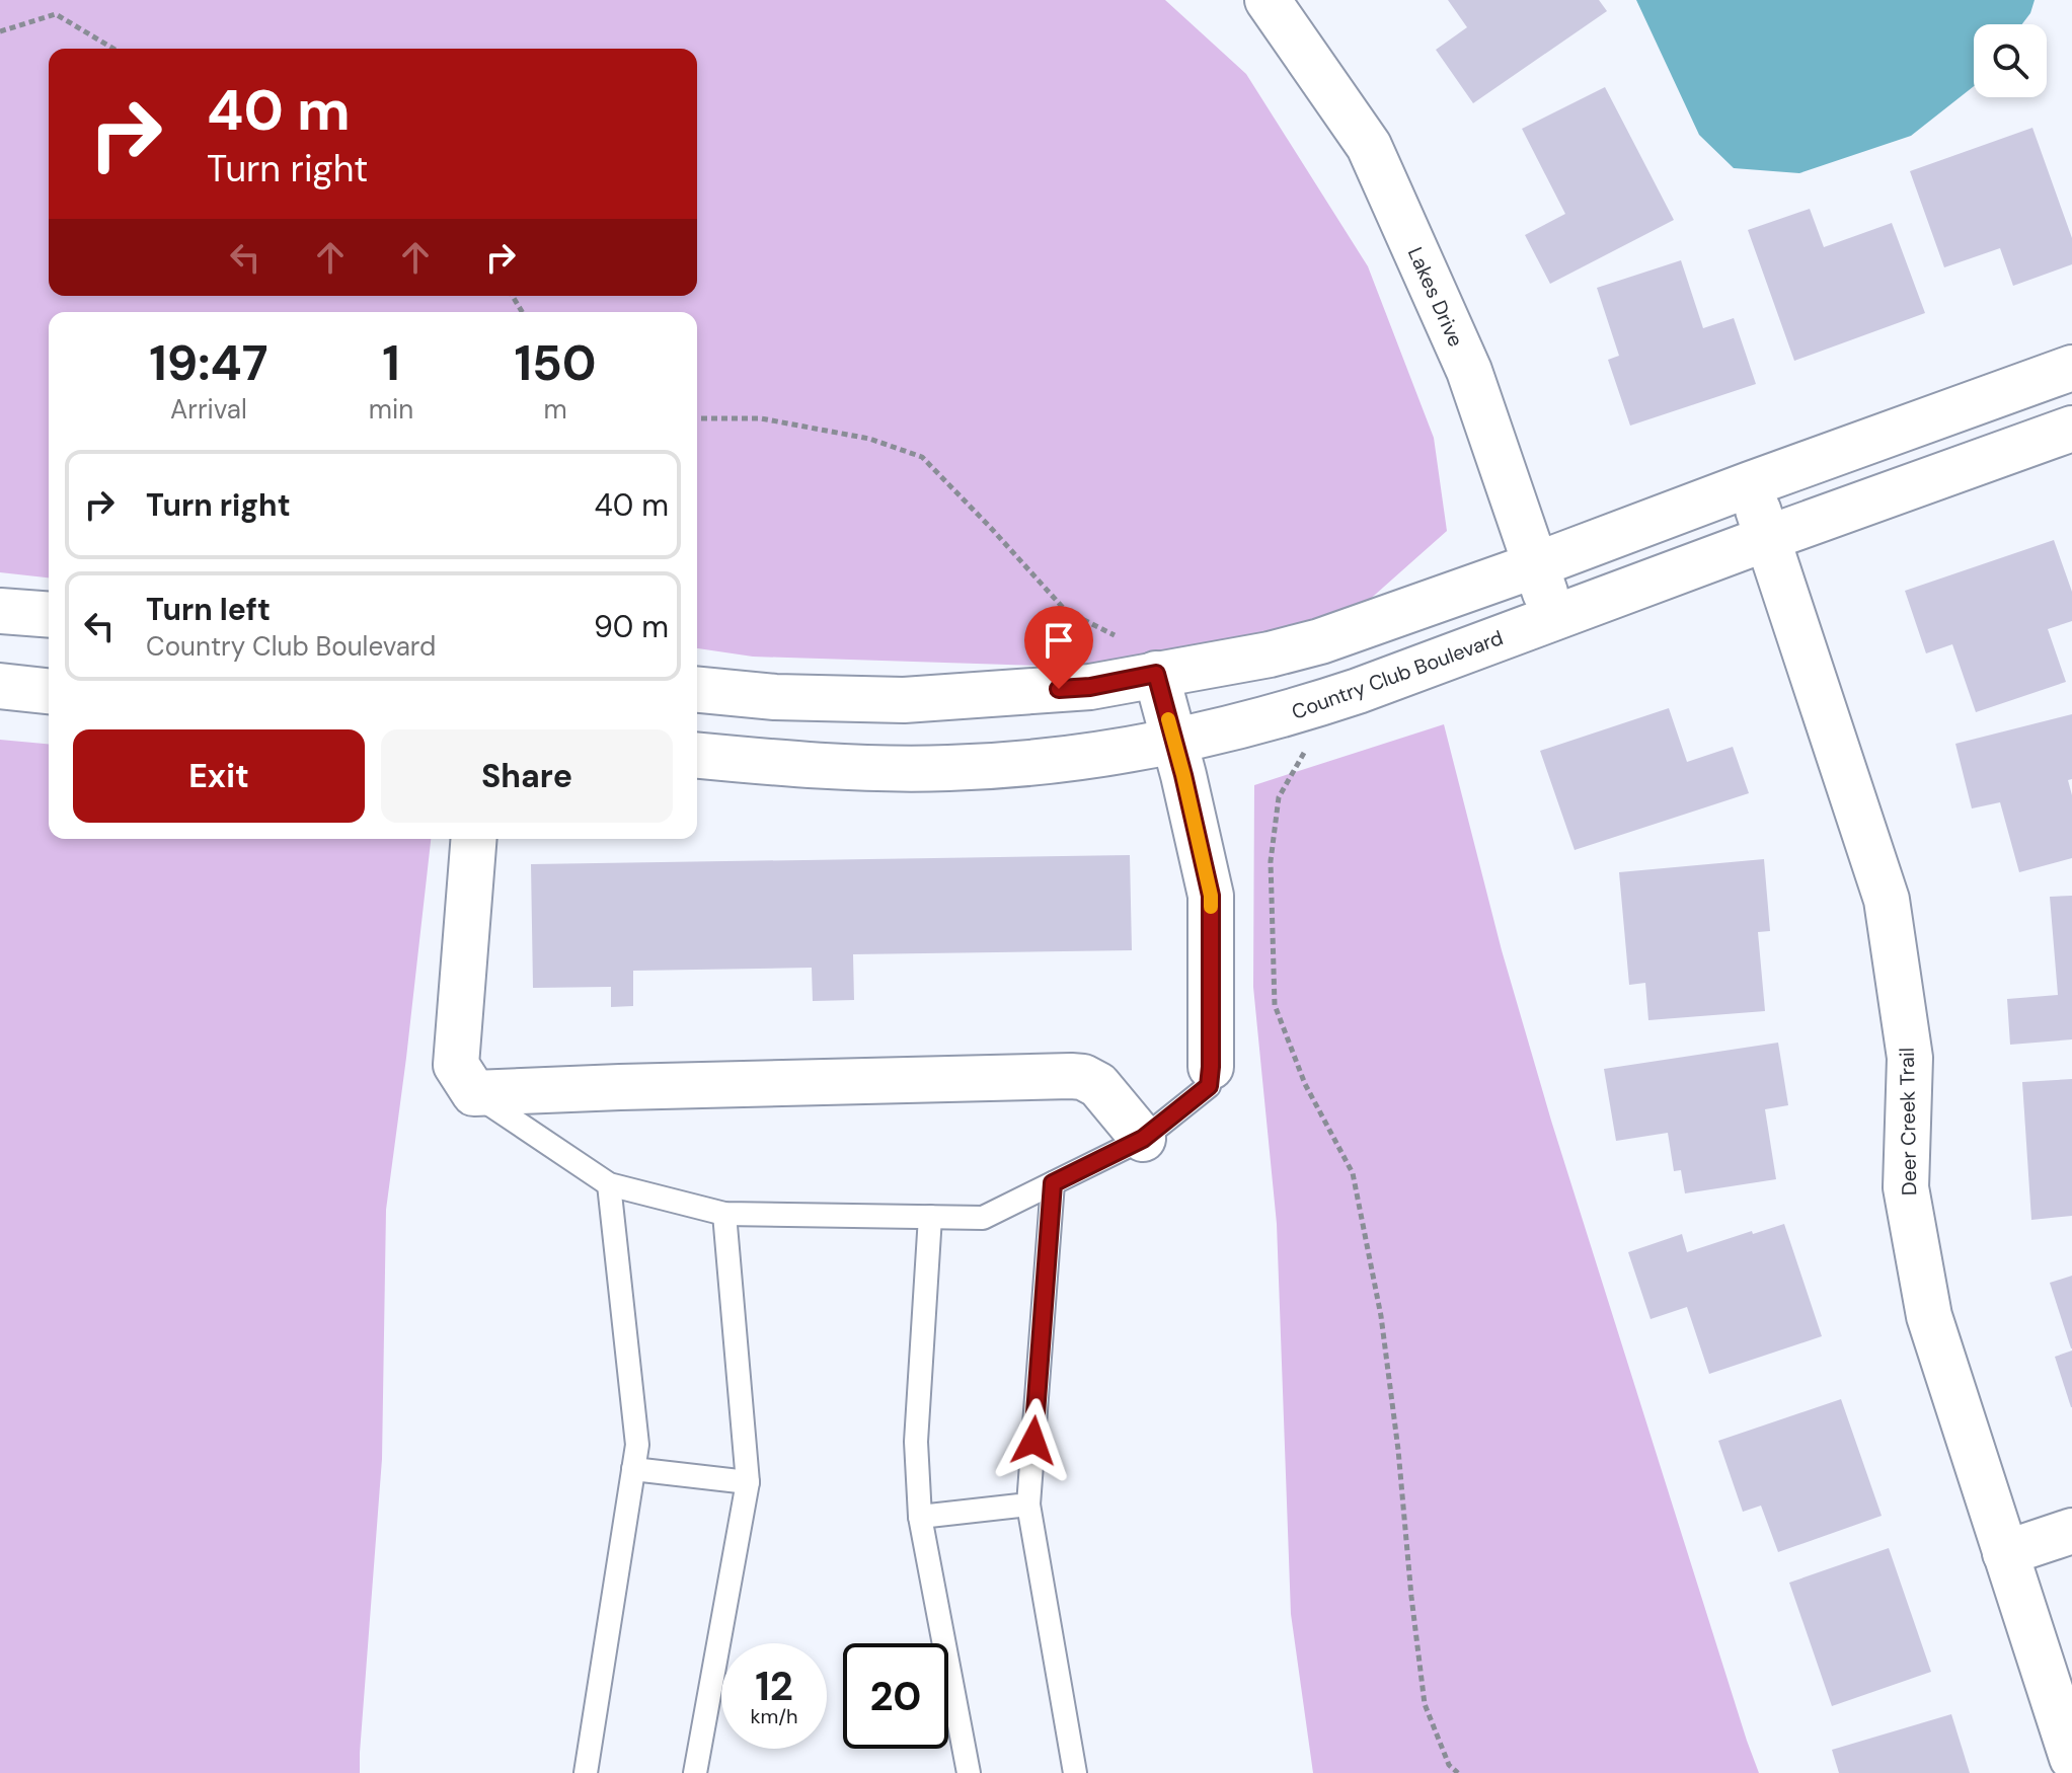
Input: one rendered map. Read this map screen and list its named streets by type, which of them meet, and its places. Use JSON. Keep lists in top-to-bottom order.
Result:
{
  "streets": {
    "street": ["Lakes Drive", "Country Club Boulevard", "Deer Creek Trail"]
  },
  "crossings": [
    ["Lakes Drive", "Country Club Boulevard"],
    ["Country Club Boulevard", "Deer Creek Trail"]
  ],
  "page": {
    "turn": ["40 m", "Turn right"],
    "eta": [
      "19:47",
      "Arrival",
      "1",
      "min",
      "150",
      "m"
    ],
    "list": [
      {
        "name": "Turn right",
        "value": "40 m"
      },
      {
        "name": "Turn left",
        "note": "Country Club Boulevard",
        "value": "90 m"
      }
    ],
    "buttons": ["Exit", "Share"],
    "speed": "12 km/h",
    "limit": "20"
  }
}
